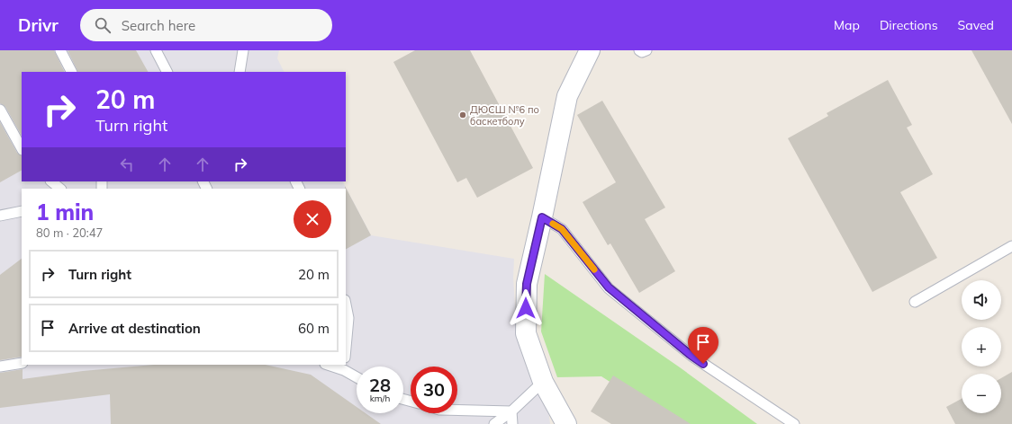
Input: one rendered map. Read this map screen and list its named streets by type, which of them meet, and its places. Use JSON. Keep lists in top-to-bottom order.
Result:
{
  "places": ["ДЮСШ №6 по баскетболу"],
  "page": {
    "header": "Drivr",
    "search": "Search here",
    "nav": ["Map", "Directions", "Saved"],
    "turn": ["20 m", "Turn right"],
    "heading": ["1 min", "80 m · 20:47"],
    "list": [
      {
        "name": "Turn right",
        "value": "20 m"
      },
      {
        "name": "Arrive at destination",
        "value": "60 m"
      }
    ],
    "map_buttons": ["+", "−"],
    "speed": "28 km/h",
    "limit": "30"
  }
}
